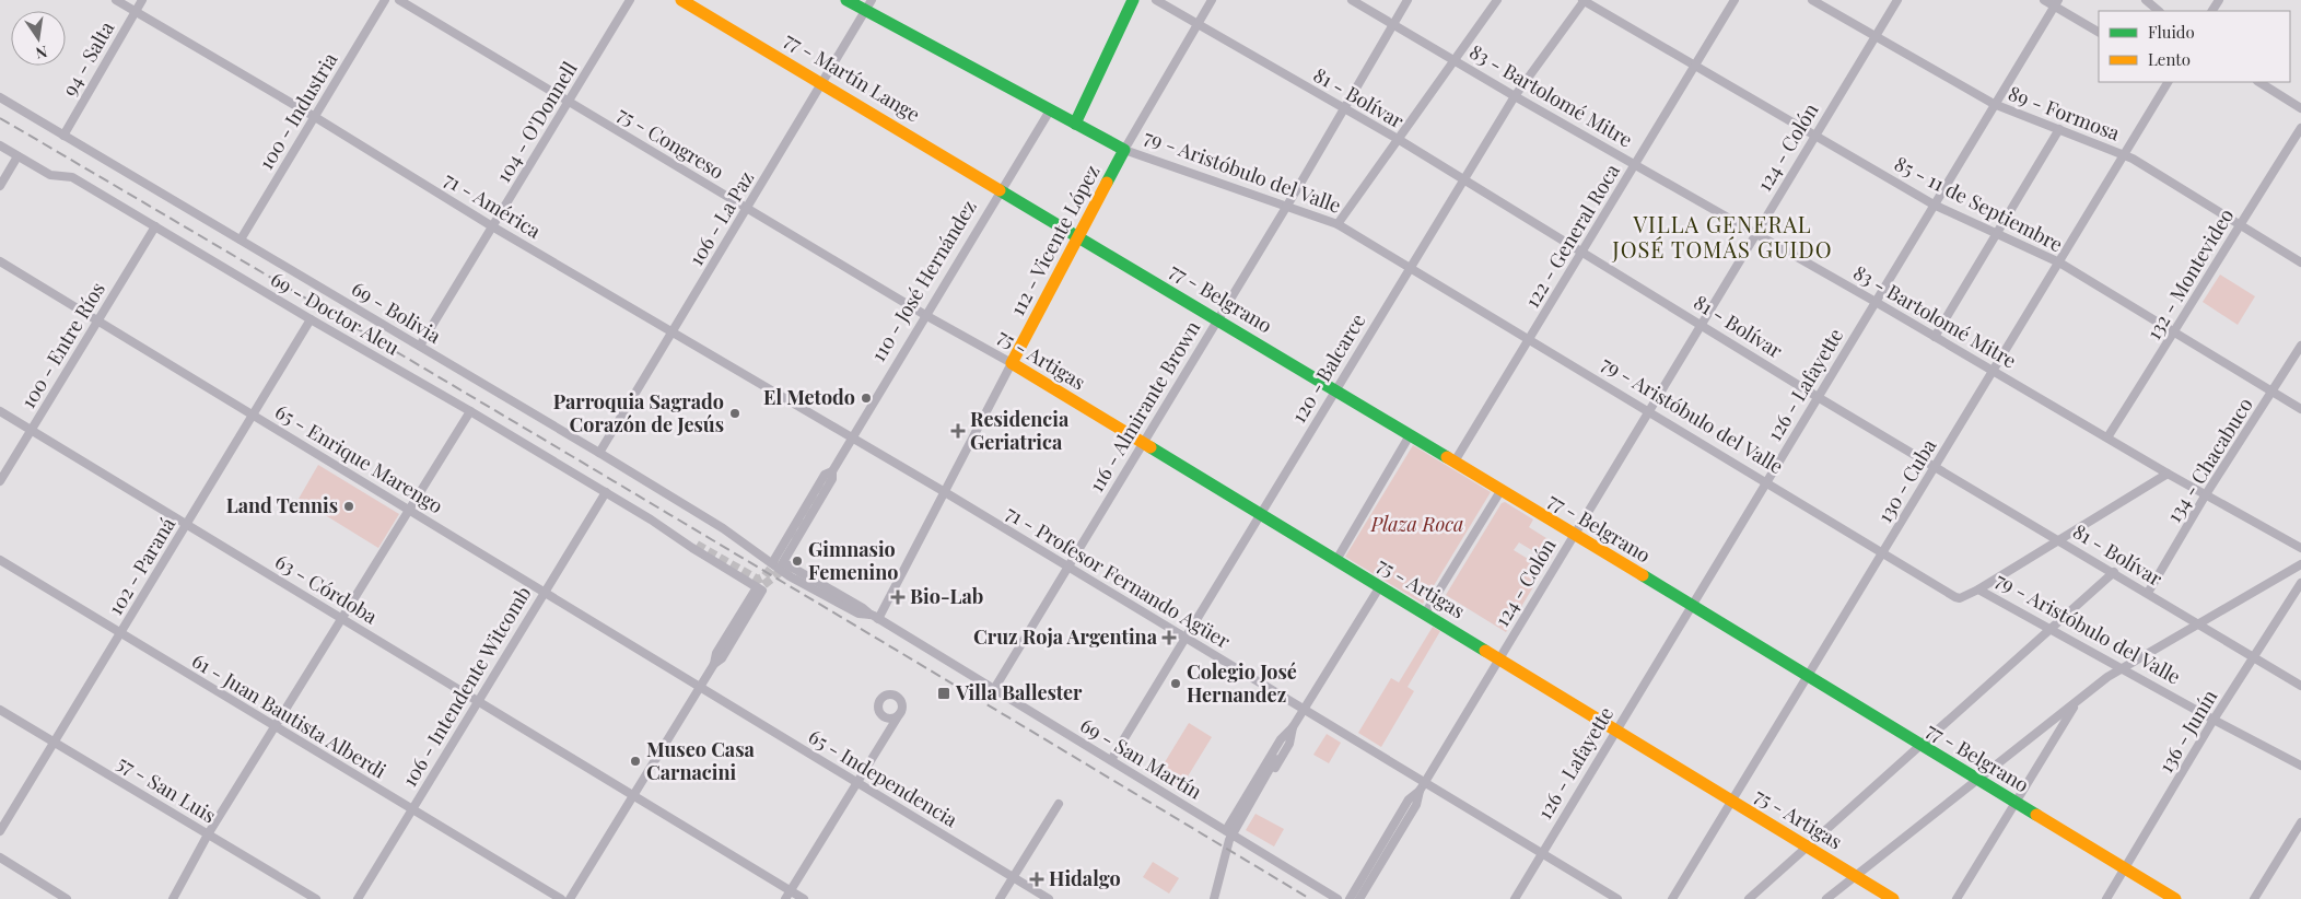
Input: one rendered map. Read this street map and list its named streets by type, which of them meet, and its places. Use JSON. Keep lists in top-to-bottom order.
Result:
{
  "streets": {
    "street": [
      "94 - Salta",
      "77 - Martín Lange",
      "83 - Bartolomé Mitre",
      "81 - Bolívar",
      "100 - Industria",
      "89 - Formosa",
      "104 - O'Donnell",
      "75 - Congreso",
      "124 - Colón",
      "79 - Aristóbulo del Valle",
      "85 - 11 de Septiembre",
      "71 - América",
      "106 - La Paz",
      "122 - General Roca",
      "112 - Vicente López",
      "132 - Montevideo",
      "110 - José Hernández",
      "77 - Belgrano",
      "69 - Bolivia",
      "69 - Doctor Aleu",
      "100 - Entre Ríos",
      "75 - Artigas",
      "120 - Balcarce",
      "126 - Lafayette",
      "116 - Almirante Brown",
      "65 - Enrique Marengo",
      "134 - Chacabuco",
      "130 - Cuba",
      "102 - Paraná",
      "71 - Profesor Fernando Agüer",
      "63 - Córdoba",
      "106 - Intendente Witcomb",
      "61 - Juan Bautista Alberdi",
      "136 - Junín",
      "69 - San Martín",
      "65 - Independencia",
      "57 - San Luis"
    ]
  },
  "crossings": [
    ["94 - Salta", "71 - América"],
    ["94 - Salta", "69 - Bolivia"],
    ["77 - Martín Lange", "106 - La Paz"],
    ["77 - Martín Lange", "110 - José Hernández"],
    ["77 - Martín Lange", "77 - Belgrano"],
    ["83 - Bartolomé Mitre", "124 - Colón"],
    ["83 - Bartolomé Mitre", "122 - General Roca"],
    ["83 - Bartolomé Mitre", "132 - Montevideo"],
    ["83 - Bartolomé Mitre", "120 - Balcarce"],
    ["83 - Bartolomé Mitre", "126 - Lafayette"],
    ["83 - Bartolomé Mitre", "116 - Almirante Brown"],
    ["83 - Bartolomé Mitre", "134 - Chacabuco"],
    ["83 - Bartolomé Mitre", "130 - Cuba"],
    ["81 - Bolívar", "124 - Colón"],
    ["81 - Bolívar", "122 - General Roca"],
    ["81 - Bolívar", "112 - Vicente López"],
    ["81 - Bolívar", "120 - Balcarce"],
    ["81 - Bolívar", "126 - Lafayette"],
    ["81 - Bolívar", "116 - Almirante Brown"],
    ["81 - Bolívar", "134 - Chacabuco"],
    ["81 - Bolívar", "130 - Cuba"],
    ["81 - Bolívar", "136 - Junín"],
    ["100 - Industria", "71 - América"],
    ["100 - Industria", "69 - Bolivia"],
    ["89 - Formosa", "124 - Colón"],
    ["89 - Formosa", "132 - Montevideo"],
    ["89 - Formosa", "126 - Lafayette"],
    ["89 - Formosa", "130 - Cuba"],
    ["104 - O'Donnell", "75 - Congreso"],
    ["104 - O'Donnell", "71 - América"],
    ["104 - O'Donnell", "69 - Bolivia"],
    ["75 - Congreso", "106 - La Paz"],
    ["75 - Congreso", "110 - José Hernández"],
    ["75 - Congreso", "75 - Artigas"],
    ["124 - Colón", "79 - Aristóbulo del Valle"],
    ["124 - Colón", "85 - 11 de Septiembre"],
    ["124 - Colón", "77 - Belgrano"],
    ["124 - Colón", "75 - Artigas"],
    ["124 - Colón", "71 - Profesor Fernando Agüer"],
    ["79 - Aristóbulo del Valle", "106 - La Paz"],
    ["79 - Aristóbulo del Valle", "122 - General Roca"],
    ["79 - Aristóbulo del Valle", "112 - Vicente López"],
    ["79 - Aristóbulo del Valle", "110 - José Hernández"],
    ["79 - Aristóbulo del Valle", "120 - Balcarce"],
    ["79 - Aristóbulo del Valle", "126 - Lafayette"],
    ["79 - Aristóbulo del Valle", "116 - Almirante Brown"],
    ["79 - Aristóbulo del Valle", "130 - Cuba"],
    ["79 - Aristóbulo del Valle", "136 - Junín"],
    ["85 - 11 de Septiembre", "122 - General Roca"],
    ["85 - 11 de Septiembre", "132 - Montevideo"],
    ["85 - 11 de Septiembre", "120 - Balcarce"],
    ["85 - 11 de Septiembre", "126 - Lafayette"],
    ["85 - 11 de Septiembre", "134 - Chacabuco"],
    ["85 - 11 de Septiembre", "130 - Cuba"],
    ["71 - América", "106 - La Paz"],
    ["71 - América", "110 - José Hernández"],
    ["71 - América", "71 - Profesor Fernando Agüer"],
    ["106 - La Paz", "69 - Bolivia"],
    ["122 - General Roca", "77 - Belgrano"],
    ["112 - Vicente López", "77 - Belgrano"],
    ["112 - Vicente López", "75 - Artigas"],
    ["112 - Vicente López", "71 - Profesor Fernando Agüer"],
    ["112 - Vicente López", "69 - San Martín"],
    ["110 - José Hernández", "77 - Belgrano"],
    ["110 - José Hernández", "69 - Bolivia"],
    ["110 - José Hernández", "75 - Artigas"],
    ["110 - José Hernández", "71 - Profesor Fernando Agüer"],
    ["110 - José Hernández", "69 - San Martín"],
    ["77 - Belgrano", "120 - Balcarce"],
    ["77 - Belgrano", "126 - Lafayette"],
    ["77 - Belgrano", "116 - Almirante Brown"],
    ["77 - Belgrano", "130 - Cuba"],
    ["77 - Belgrano", "136 - Junín"],
    ["69 - Bolivia", "69 - San Martín"],
    ["69 - Doctor Aleu", "100 - Entre Ríos"],
    ["69 - Doctor Aleu", "65 - Enrique Marengo"],
    ["69 - Doctor Aleu", "102 - Paraná"],
    ["69 - Doctor Aleu", "106 - Intendente Witcomb"],
    ["69 - Doctor Aleu", "65 - Independencia"],
    ["100 - Entre Ríos", "65 - Enrique Marengo"],
    ["100 - Entre Ríos", "63 - Córdoba"],
    ["75 - Artigas", "120 - Balcarce"],
    ["75 - Artigas", "126 - Lafayette"],
    ["75 - Artigas", "116 - Almirante Brown"],
    ["75 - Artigas", "130 - Cuba"],
    ["120 - Balcarce", "71 - Profesor Fernando Agüer"],
    ["120 - Balcarce", "69 - San Martín"],
    ["126 - Lafayette", "71 - Profesor Fernando Agüer"],
    ["116 - Almirante Brown", "71 - Profesor Fernando Agüer"],
    ["116 - Almirante Brown", "69 - San Martín"],
    ["65 - Enrique Marengo", "102 - Paraná"],
    ["65 - Enrique Marengo", "106 - Intendente Witcomb"],
    ["65 - Enrique Marengo", "65 - Independencia"],
    ["102 - Paraná", "63 - Córdoba"],
    ["102 - Paraná", "61 - Juan Bautista Alberdi"],
    ["102 - Paraná", "57 - San Luis"],
    ["63 - Córdoba", "106 - Intendente Witcomb"],
    ["106 - Intendente Witcomb", "61 - Juan Bautista Alberdi"]
  ],
  "districts": ["VILLA GENERAL JOSÉ TOMÁS GUIDO"],
  "parks": ["Plaza Roca"],
  "places": {
    "other": [
      "El Metodo",
      "Parroquia Sagrado Corazón de Jesús",
      "Land Tennis",
      "Gimnasio Femenino",
      "Colegio José Hernandez",
      "Museo Casa Carnacini"
    ],
    "health": [
      "Residencia Geriatrica",
      "Bio-Lab",
      "Cruz Roja Argentina",
      "Hidalgo"
    ],
    "transit": ["Villa Ballester"]
  },
  "legend": ["Fluido", "Lento"],
  "north": "bottom"
}
